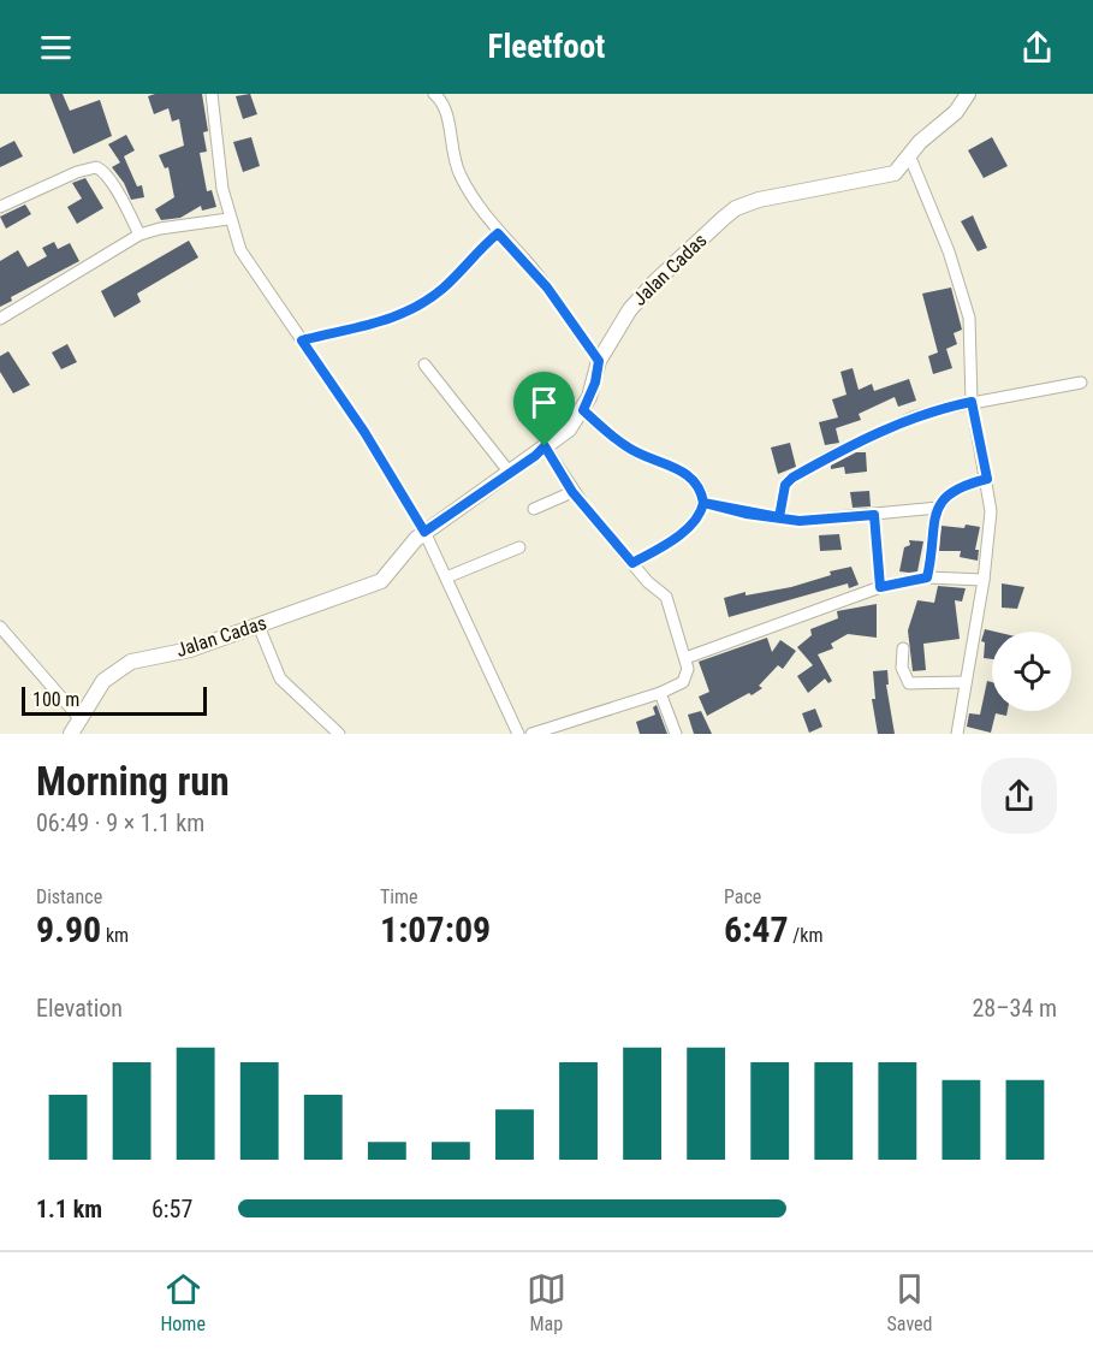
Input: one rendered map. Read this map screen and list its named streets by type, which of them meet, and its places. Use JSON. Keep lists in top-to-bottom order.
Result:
{
  "streets": {
    "street": ["Jalan Cadas"]
  },
  "scale_bar": "100 m",
  "page": {
    "header": "Fleetfoot",
    "scale": "100 m",
    "heading": ["Morning run", "06:49 · 9 × 1.1 km"],
    "stats": [
      ["Distance", "9.90 km"],
      ["Time", "1:07:09"],
      ["Pace", "6:47 /km"]
    ],
    "chart": ["Elevation", "28–34 m"],
    "list": [
      {
        "name": "1.1 km",
        "note": "6:57"
      }
    ],
    "tabs": ["Home", "Map", "Saved"]
  }
}
